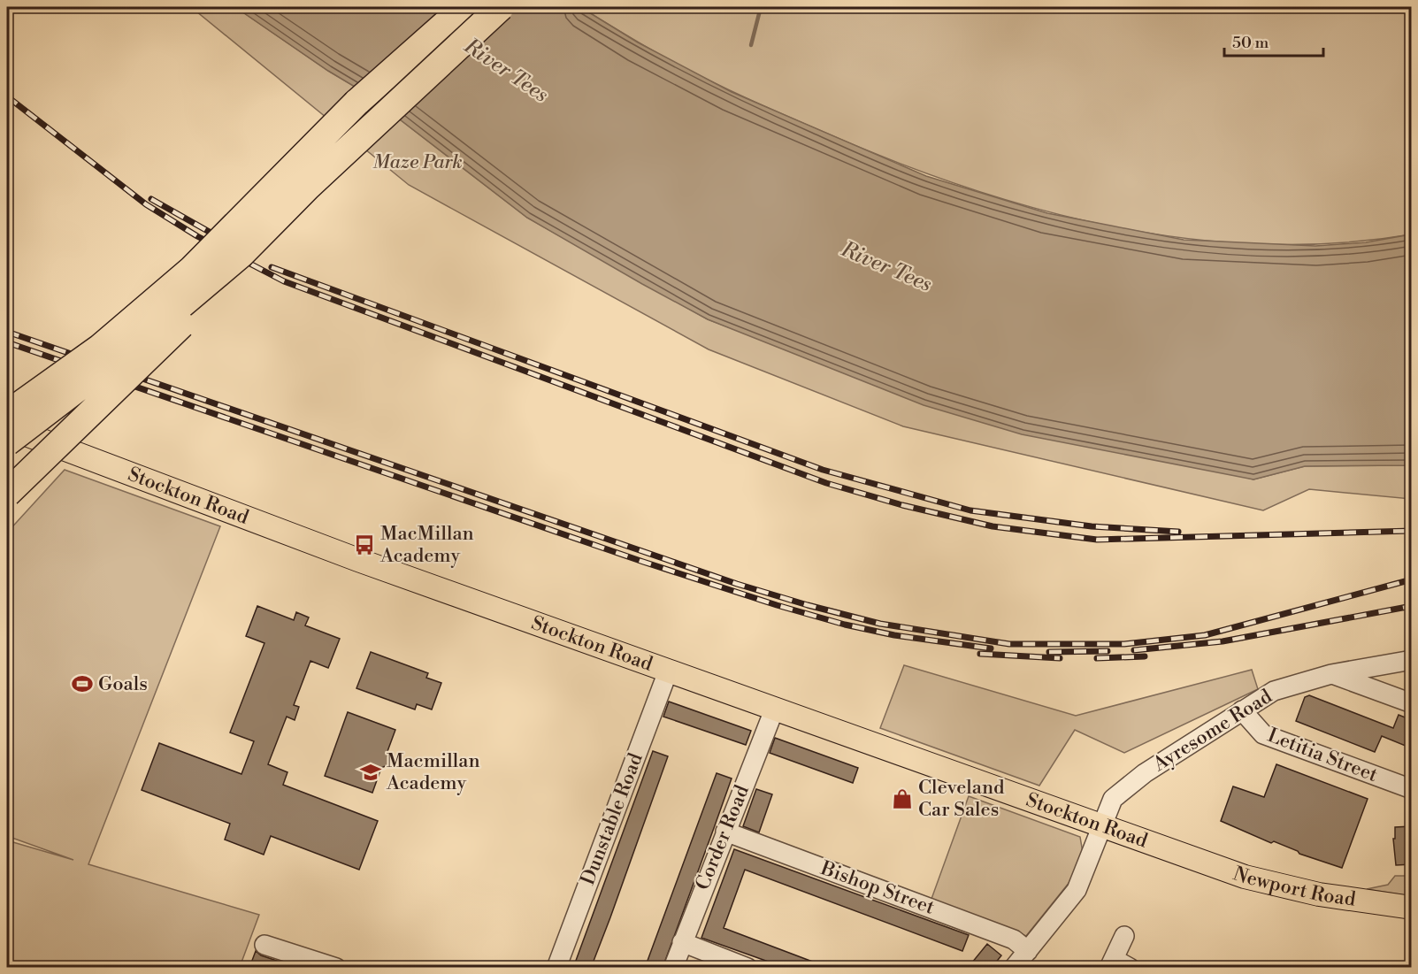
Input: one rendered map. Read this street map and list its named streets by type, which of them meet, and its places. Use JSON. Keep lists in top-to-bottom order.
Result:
{
  "streets": {
    "main road": ["Stockton Road", "Newport Road"],
    "street": [
      "Ayresome Road",
      "Letitia Street",
      "Dunstable Road",
      "Corder Road",
      "Bishop Street"
    ]
  },
  "crossings": [
    ["Stockton Road", "Ayresome Road"],
    ["Stockton Road", "Dunstable Road"],
    ["Stockton Road", "Corder Road"],
    ["Stockton Road", "Newport Road"],
    ["Ayresome Road", "Letitia Street"],
    ["Ayresome Road", "Bishop Street"],
    ["Corder Road", "Bishop Street"]
  ],
  "water": ["River Tees"],
  "parks": ["Maze Park"],
  "places": {
    "bus stop": ["MacMillan Academy"],
    "sports": ["Goals"],
    "school or university": ["Macmillan Academy"],
    "shop": ["Cleveland Car Sales"]
  },
  "scale_bar": "50 m"
}
